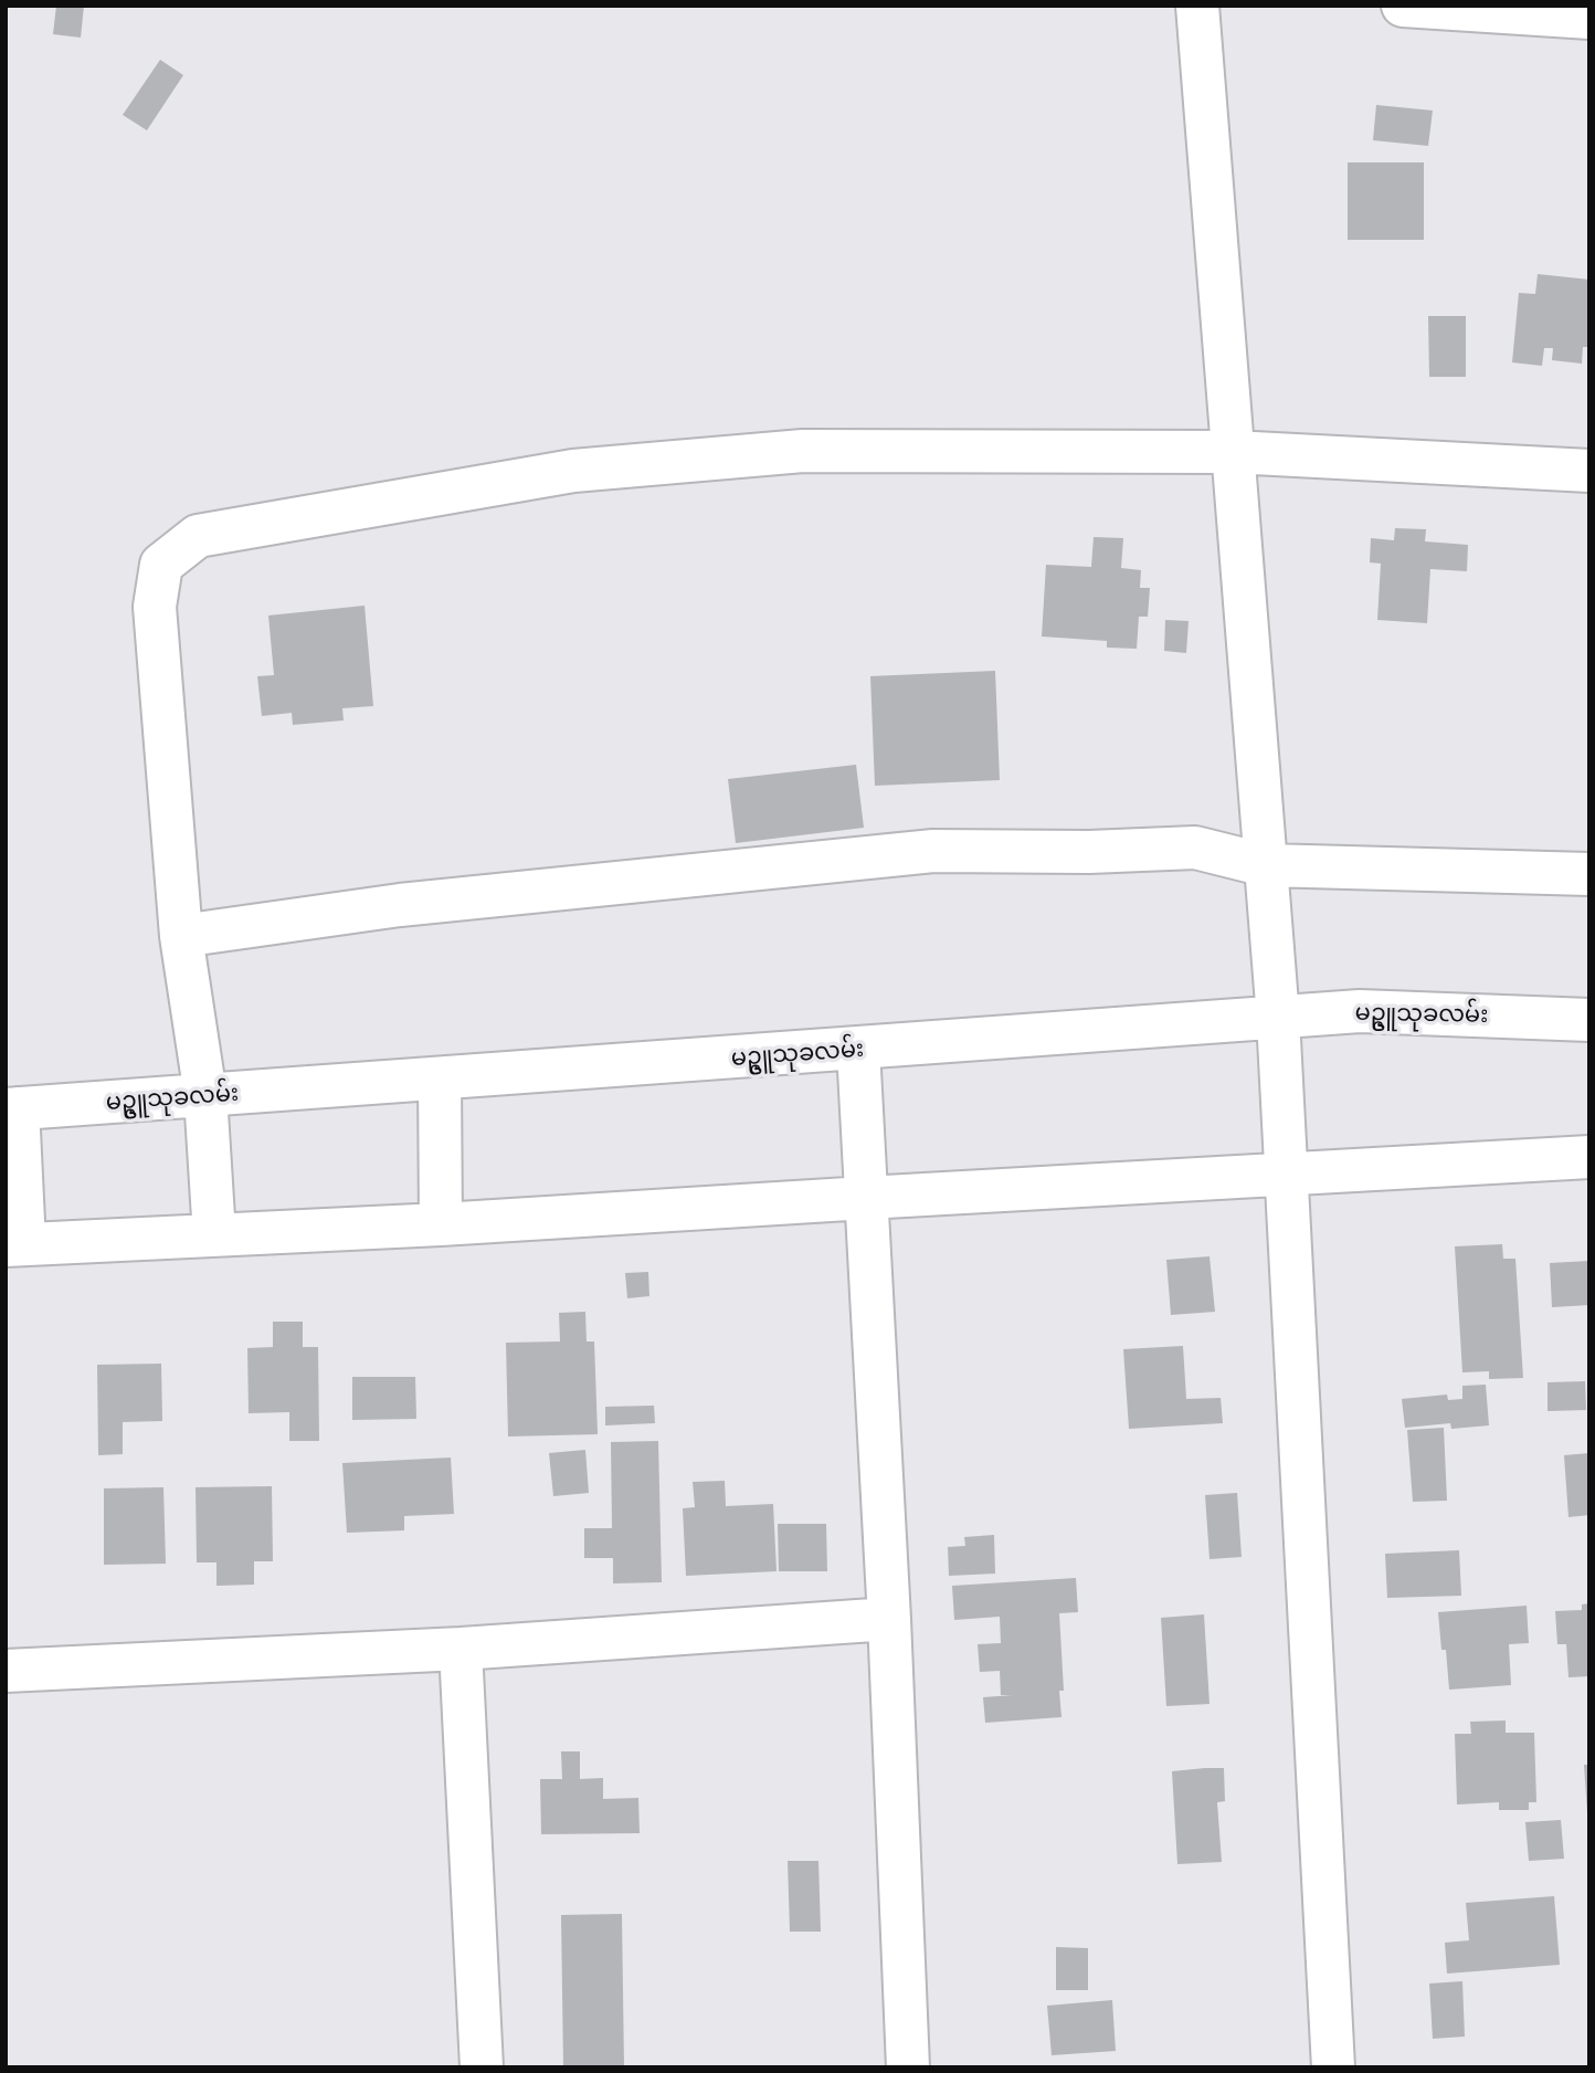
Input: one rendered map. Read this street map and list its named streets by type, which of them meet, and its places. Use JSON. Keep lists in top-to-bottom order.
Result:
{
  "streets": {
    "street": ["မဥ္ဇူသုခလမ်း"]
  }
}
